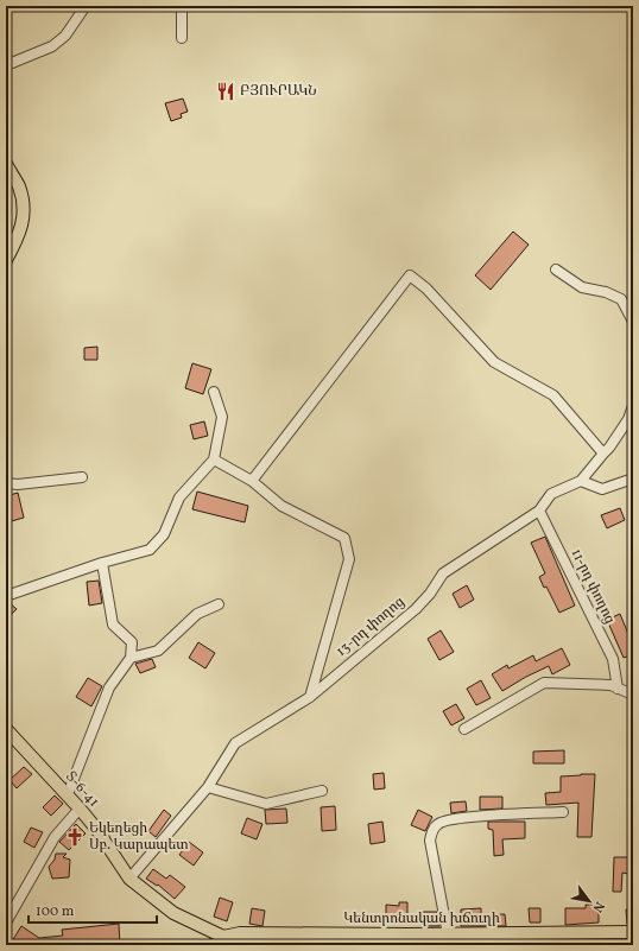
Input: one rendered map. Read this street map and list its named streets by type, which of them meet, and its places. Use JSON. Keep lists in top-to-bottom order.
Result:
{
  "streets": {
    "main road": ["Տ-6-41", "Կենտրոնական խճուղի"],
    "street": ["11-րդ փողոց", "13-րդ փողոց"]
  },
  "crossings": [
    ["11-րդ փողոց", "13-րդ փողոց"],
    ["13-րդ փողոց", "Տ-6-41"],
    ["Տ-6-41", "Կենտրոնական խճուղի"]
  ],
  "places": {
    "restaurant": ["ԲՅՈՒՐԱԿՆ"],
    "church": ["Եկեղեցի Սբ. Կարապետ"]
  },
  "scale_bar": "100 m",
  "north": "bottom right"
}
